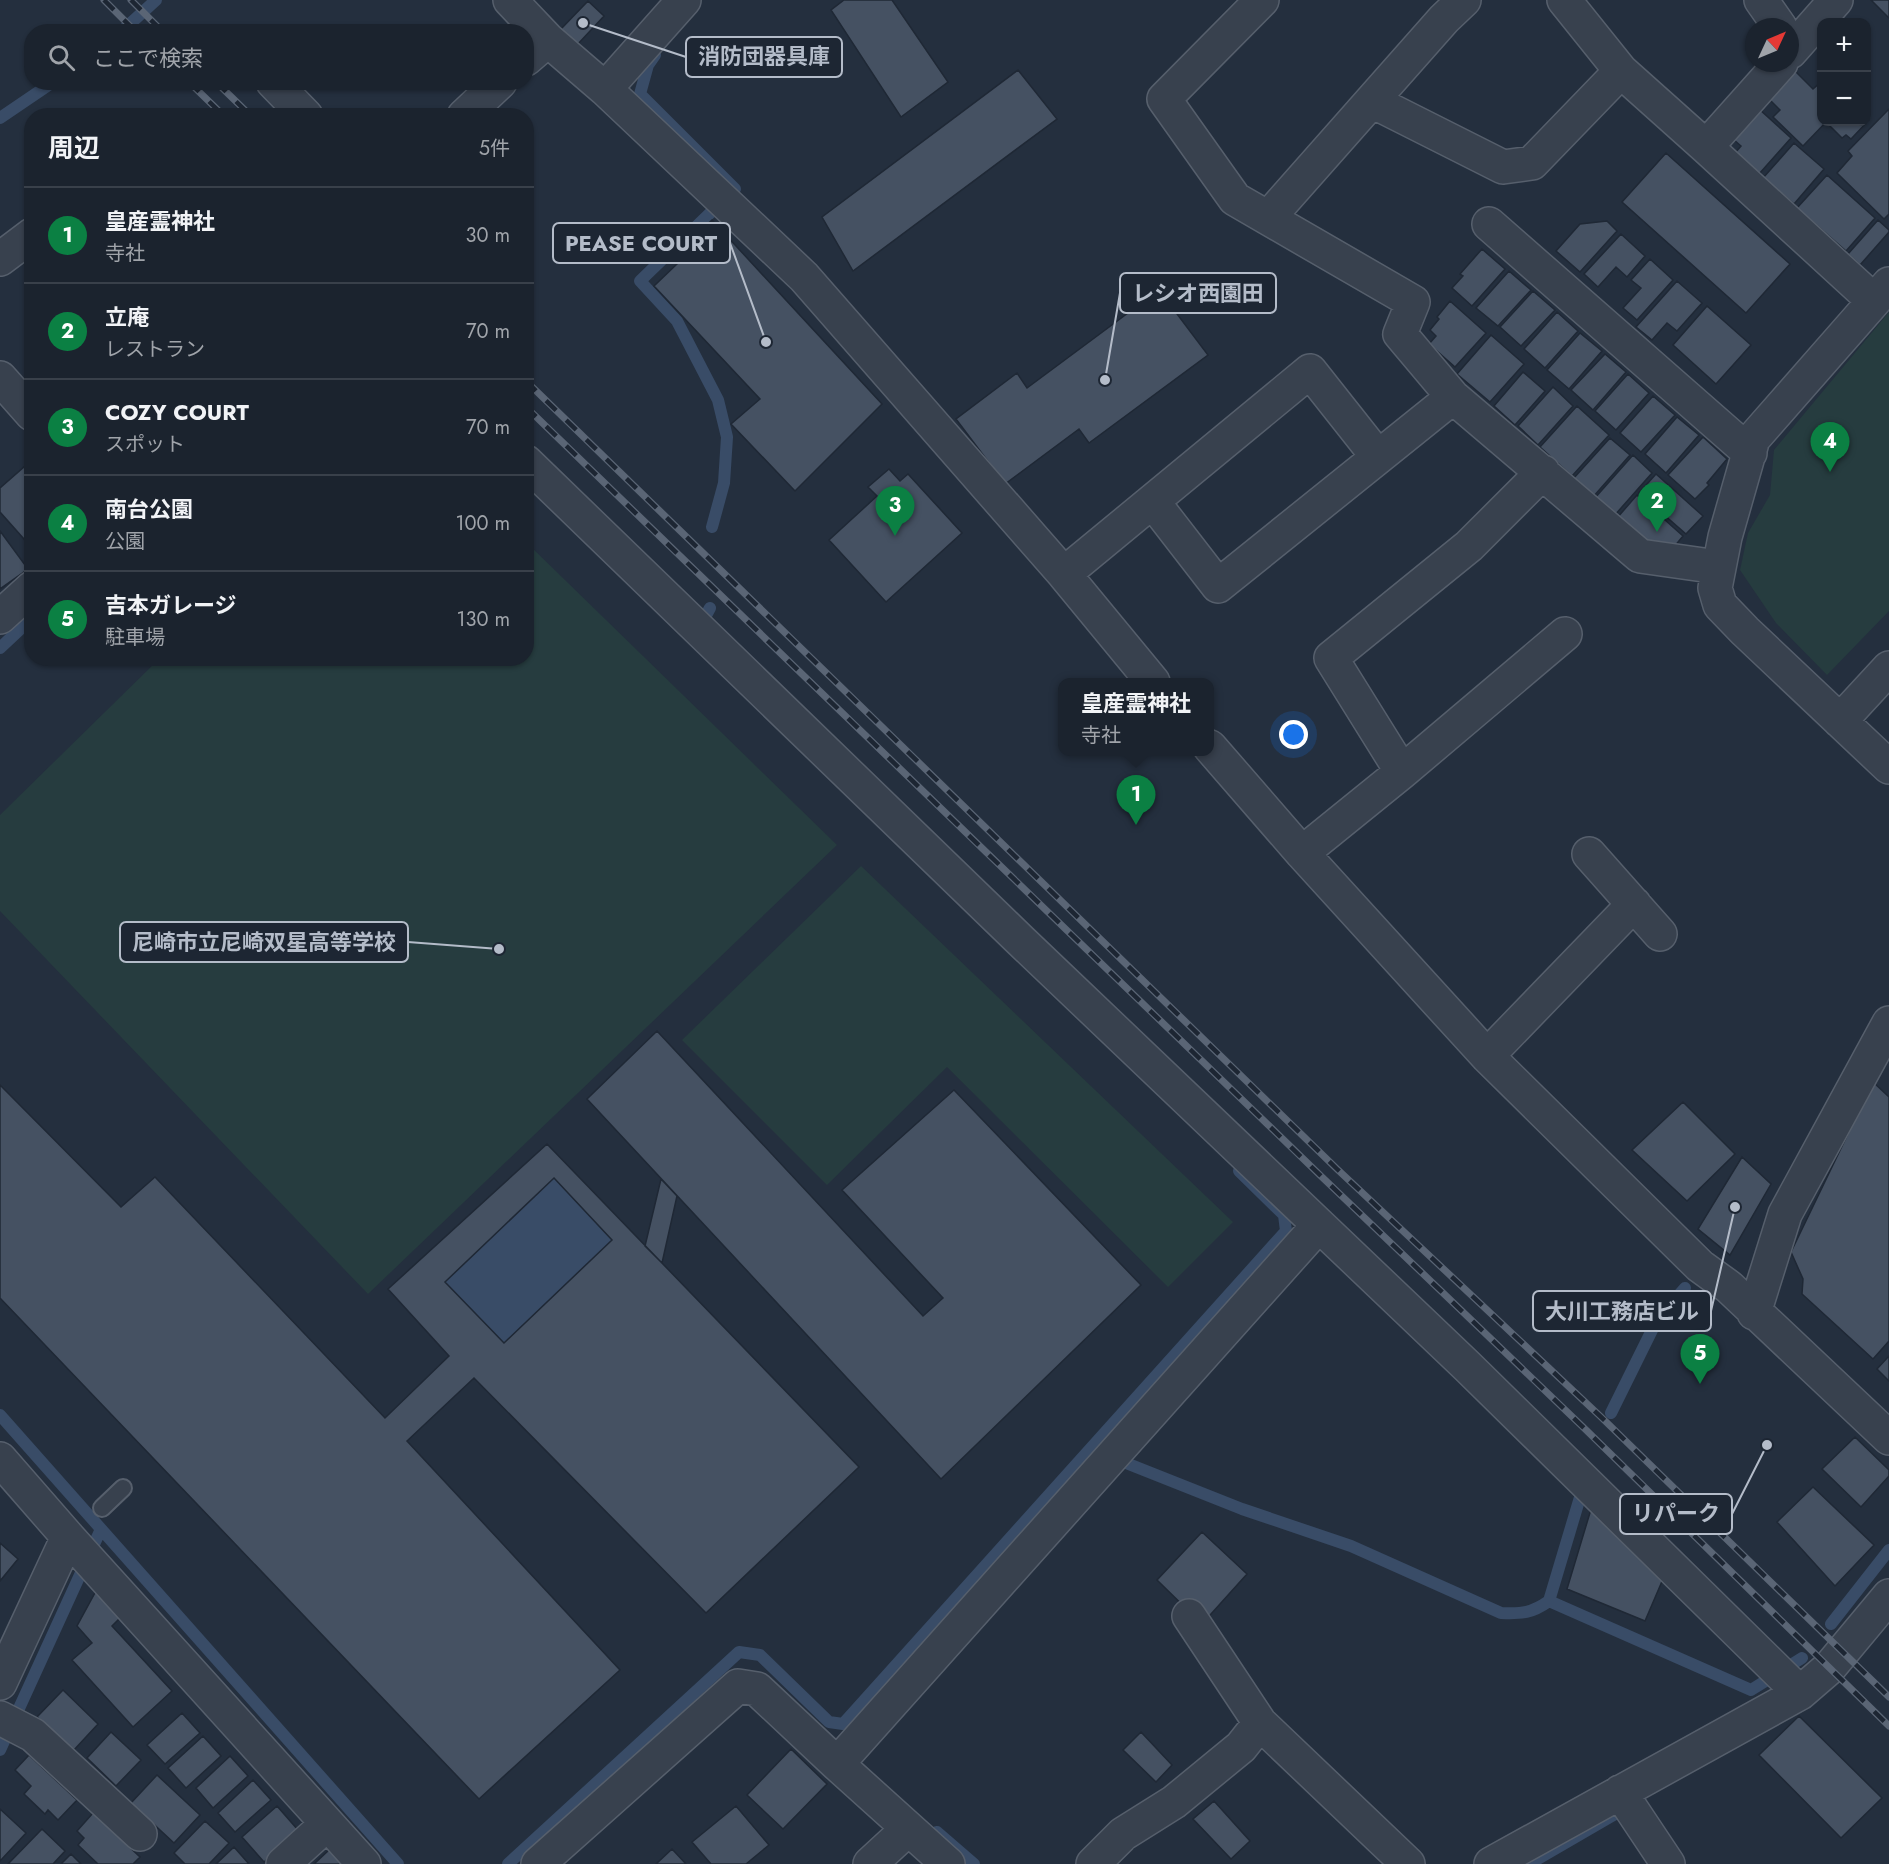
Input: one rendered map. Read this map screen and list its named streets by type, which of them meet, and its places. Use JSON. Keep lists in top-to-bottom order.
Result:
{
  "places": [
    "消防団器具庫",
    "PEASE COURT",
    "レシオ西園田",
    "尼崎市立尼崎双星高等学校",
    "大川工務店ビル",
    "リパーク"
  ],
  "north": "top right",
  "page": {
    "map_buttons": ["+", "−"],
    "search": "ここで検索",
    "heading": ["周辺", "5件"],
    "list": [
      {
        "mark": "1",
        "name": "皇産霊神社",
        "note": "寺社",
        "value": "30 m"
      },
      {
        "mark": "2",
        "name": "立庵",
        "note": "レストラン",
        "value": "70 m"
      },
      {
        "mark": "3",
        "name": "COZY COURT",
        "note": "スポット",
        "value": "70 m"
      },
      {
        "mark": "4",
        "name": "南台公園",
        "note": "公園",
        "value": "100 m"
      },
      {
        "mark": "5",
        "name": "吉本ガレージ",
        "note": "駐車場",
        "value": "130 m"
      }
    ],
    "pins": [
      "4",
      "2",
      "3",
      "1",
      "5"
    ],
    "popup": ["皇産霊神社", "寺社"]
  }
}
